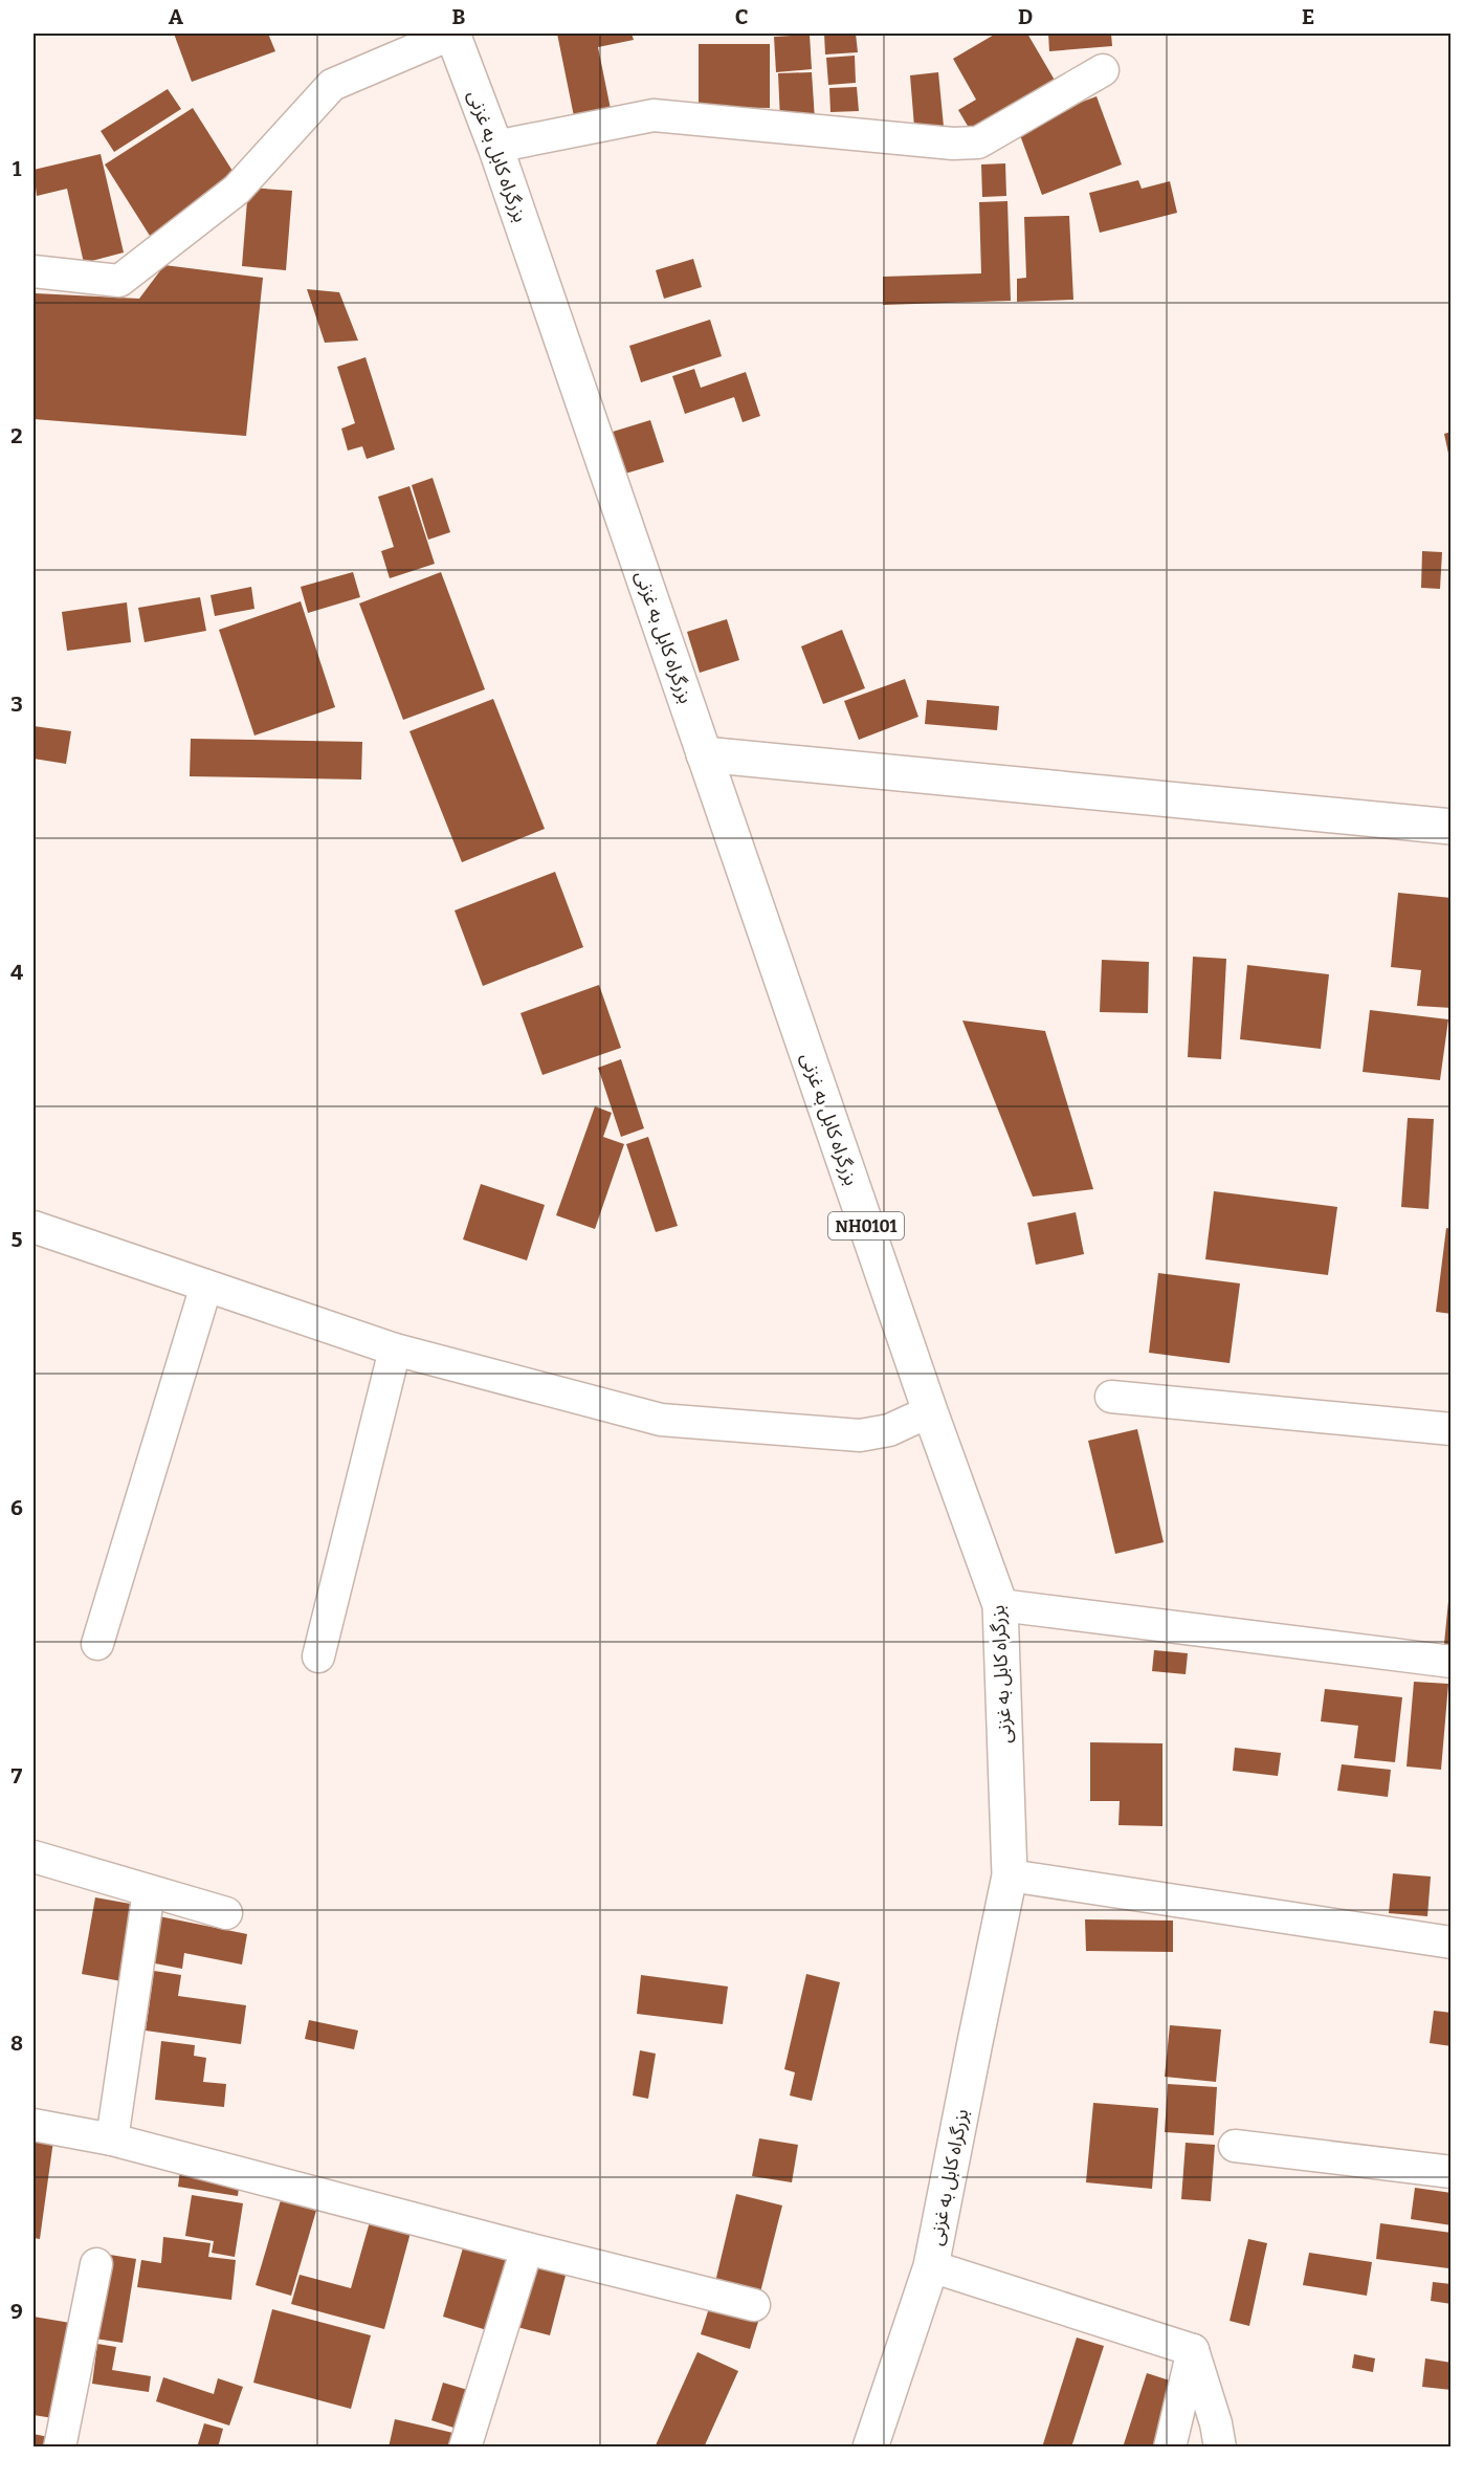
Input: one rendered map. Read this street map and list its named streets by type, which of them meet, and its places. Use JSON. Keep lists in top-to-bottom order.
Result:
{
  "streets": {
    "main road": ["بزرگراه کابل به غزنی", "NH0101"]
  },
  "grid": {
    "columns": [
      "A",
      "B",
      "C",
      "D",
      "E"
    ],
    "rows": [
      "1",
      "2",
      "3",
      "4",
      "5",
      "6",
      "7",
      "8",
      "9"
    ]
  }
}
